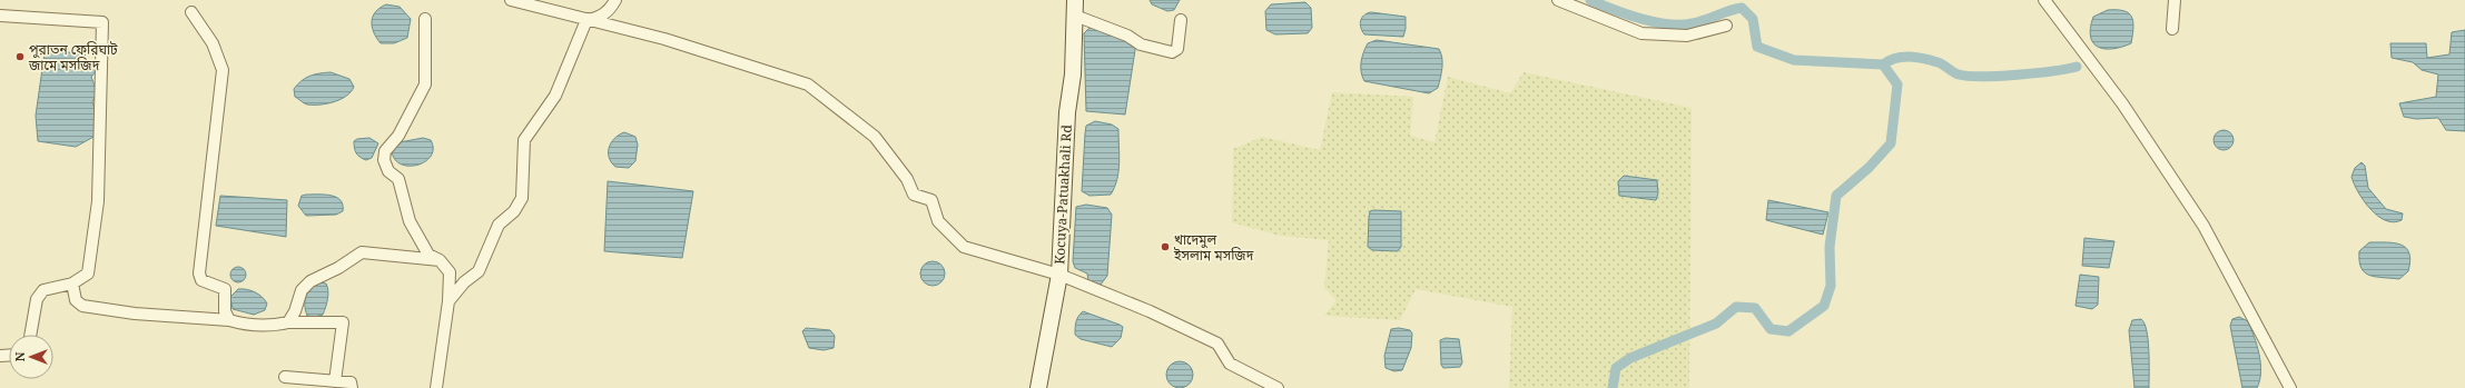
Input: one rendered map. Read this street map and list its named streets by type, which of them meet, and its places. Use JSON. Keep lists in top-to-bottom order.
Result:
{
  "streets": {
    "main road": ["Kocuya-Patuakhali Rd"]
  },
  "places": ["পুরাতন ফেরিঘাট জামে মসজিদ", "খাদেমুল ইসলাম মসজিদ"],
  "north": "left"
}
